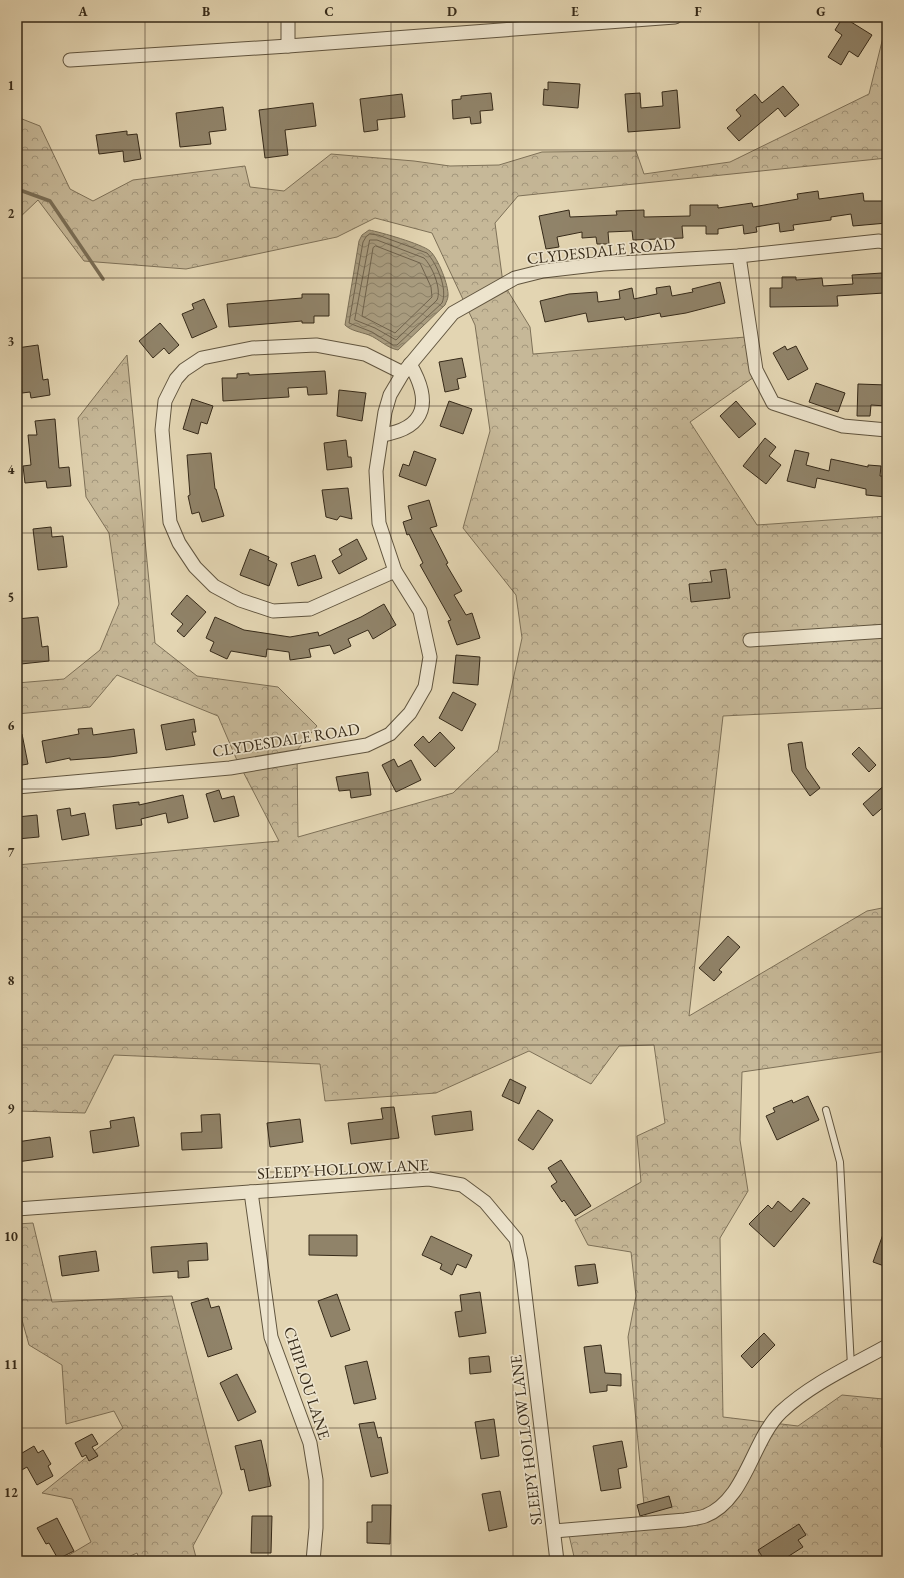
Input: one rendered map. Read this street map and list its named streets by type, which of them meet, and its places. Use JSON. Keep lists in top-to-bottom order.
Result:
{
  "streets": {
    "street": ["CLYDESDALE ROAD", "SLEEPY HOLLOW LANE", "CHIPLOU LANE"]
  },
  "crossings": [
    ["SLEEPY HOLLOW LANE", "CHIPLOU LANE"]
  ],
  "grid": {
    "columns": [
      "A",
      "B",
      "C",
      "D",
      "E",
      "F",
      "G"
    ],
    "rows": [
      "1",
      "2",
      "3",
      "4",
      "5",
      "6",
      "7",
      "8",
      "9",
      "10",
      "11",
      "12"
    ]
  }
}
